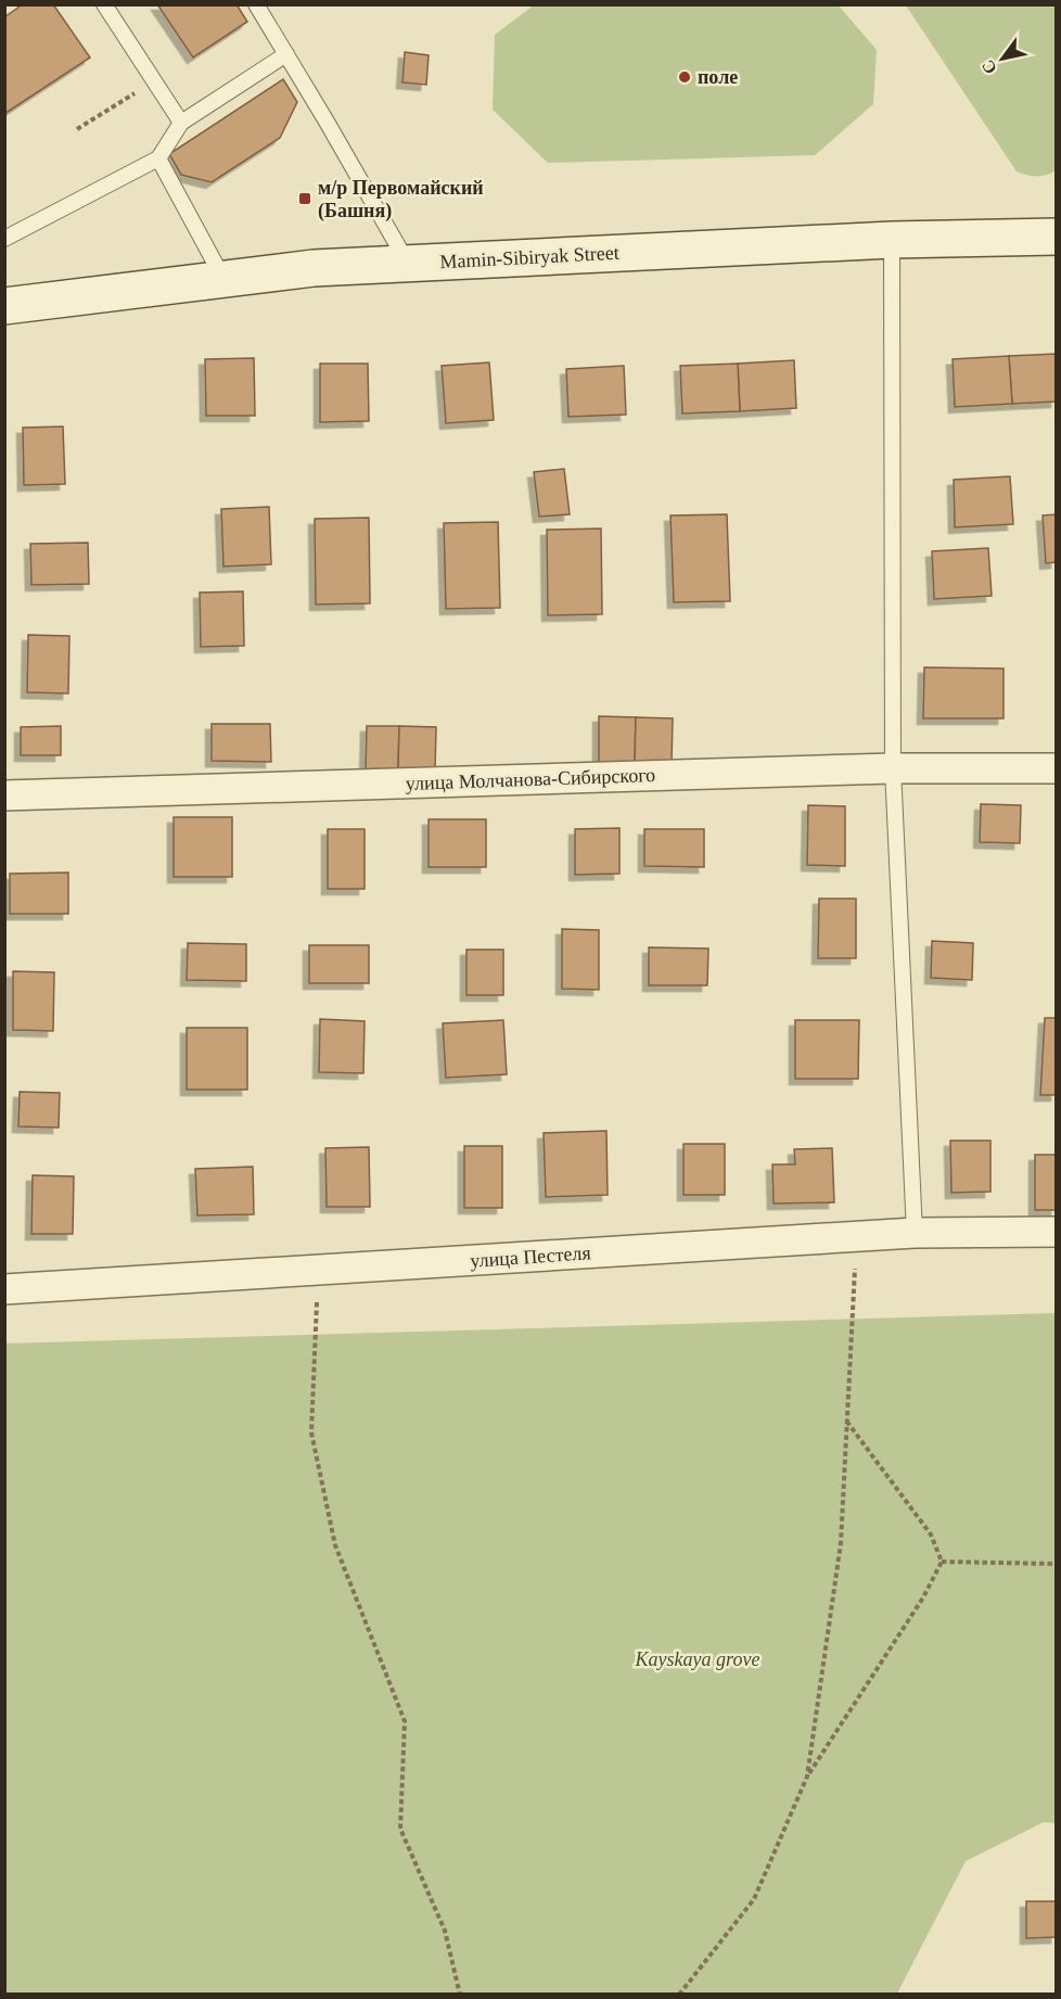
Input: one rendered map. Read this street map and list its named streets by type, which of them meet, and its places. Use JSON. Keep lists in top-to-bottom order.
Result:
{
  "streets": {
    "street": ["Mamin-Sibiryak Street", "улица Молчанова-Сибирского", "улица Пестеля"]
  },
  "parks": ["Kayskaya grove"],
  "places": {
    "other": ["поле"],
    "transit": ["м/р Первомайский (Башня)"]
  },
  "north": "bottom left"
}
